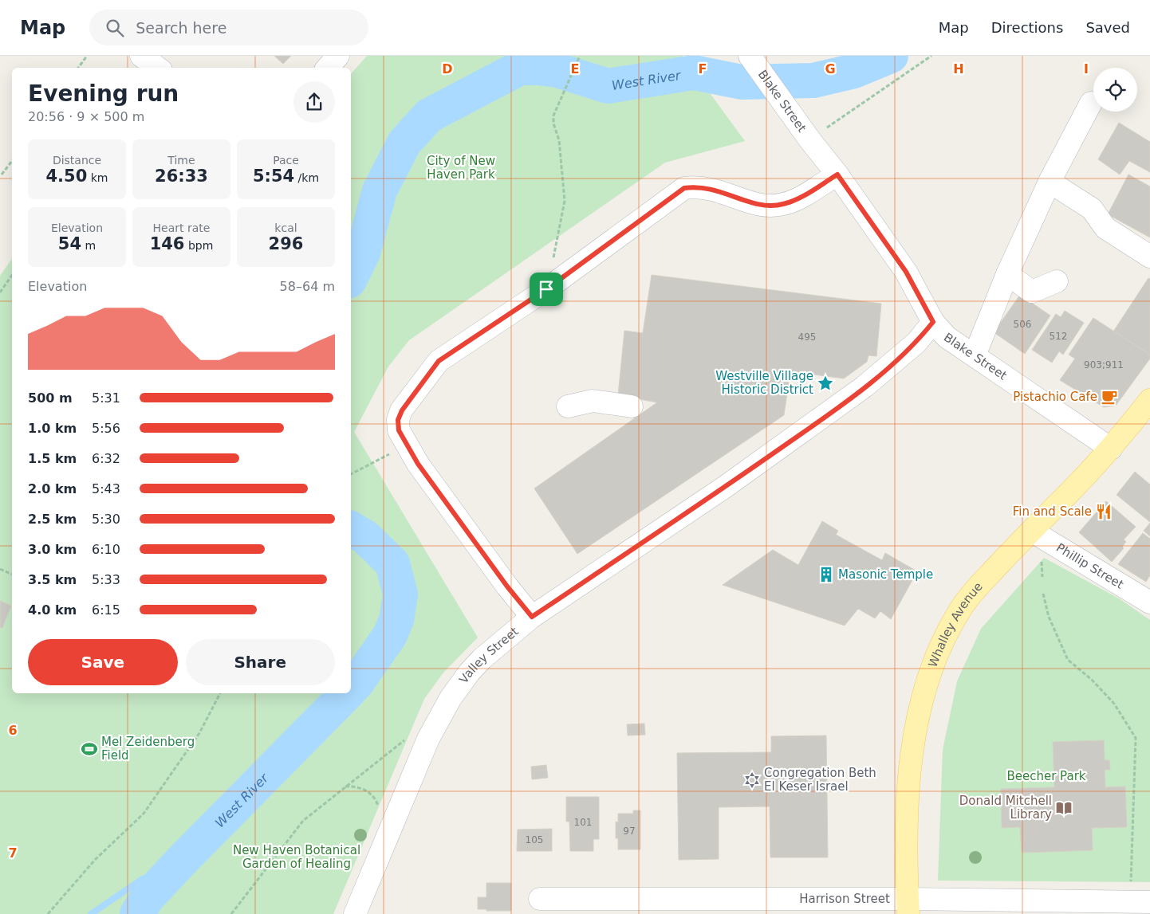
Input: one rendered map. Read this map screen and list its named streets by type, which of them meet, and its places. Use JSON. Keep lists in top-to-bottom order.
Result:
{
  "streets": {
    "main road": ["Whalley Avenue"],
    "street": [
      "Blake Street",
      "Phillip Street",
      "Valley Street",
      "Harrison Street"
    ]
  },
  "crossings": [
    ["Blake Street", "Whalley Avenue"],
    ["Blake Street", "Valley Street"],
    ["Phillip Street", "Whalley Avenue"],
    ["Whalley Avenue", "Harrison Street"]
  ],
  "water": ["West River"],
  "parks": ["City of New Haven Park", "Beecher Park", "New Haven Botanical Garden of Healing"],
  "places": {
    "place": ["Westville Village Historic District"],
    "cafe": ["Pistachio Cafe"],
    "restaurant": ["Fin and Scale"],
    "building": ["Masonic Temple"],
    "sports": ["Mel Zeidenberg Field"],
    "synagogue": ["Congregation Beth El Keser Israel"],
    "library": ["Donald Mitchell Library"]
  },
  "house_numbers": [
    "506",
    "512",
    "495",
    "903;911",
    "101",
    "97",
    "105"
  ],
  "page": {
    "header": "Map",
    "search": "Search here",
    "nav": ["Map", "Directions", "Saved"],
    "heading": ["Evening run", "20:56 · 9 × 500 m"],
    "stats": [
      ["Distance", "4.50 km"],
      ["Time", "26:33"],
      ["Pace", "5:54 /km"],
      ["Elevation", "54 m"],
      ["Heart rate", "146 bpm"],
      ["kcal", "296"]
    ],
    "chart": ["Elevation", "58–64 m"],
    "list": [
      {
        "name": "500 m",
        "note": "5:31"
      },
      {
        "name": "1.0 km",
        "note": "5:56"
      },
      {
        "name": "1.5 km",
        "note": "6:32"
      },
      {
        "name": "2.0 km",
        "note": "5:43"
      },
      {
        "name": "2.5 km",
        "note": "5:30"
      },
      {
        "name": "3.0 km",
        "note": "6:10"
      },
      {
        "name": "3.5 km",
        "note": "5:33"
      },
      {
        "name": "4.0 km",
        "note": "6:15"
      }
    ],
    "buttons": ["Save", "Share"]
  },
  "grid": {
    "columns": [
      "D",
      "E",
      "F",
      "G",
      "H",
      "I"
    ],
    "rows": ["6", "7"]
  }
}
